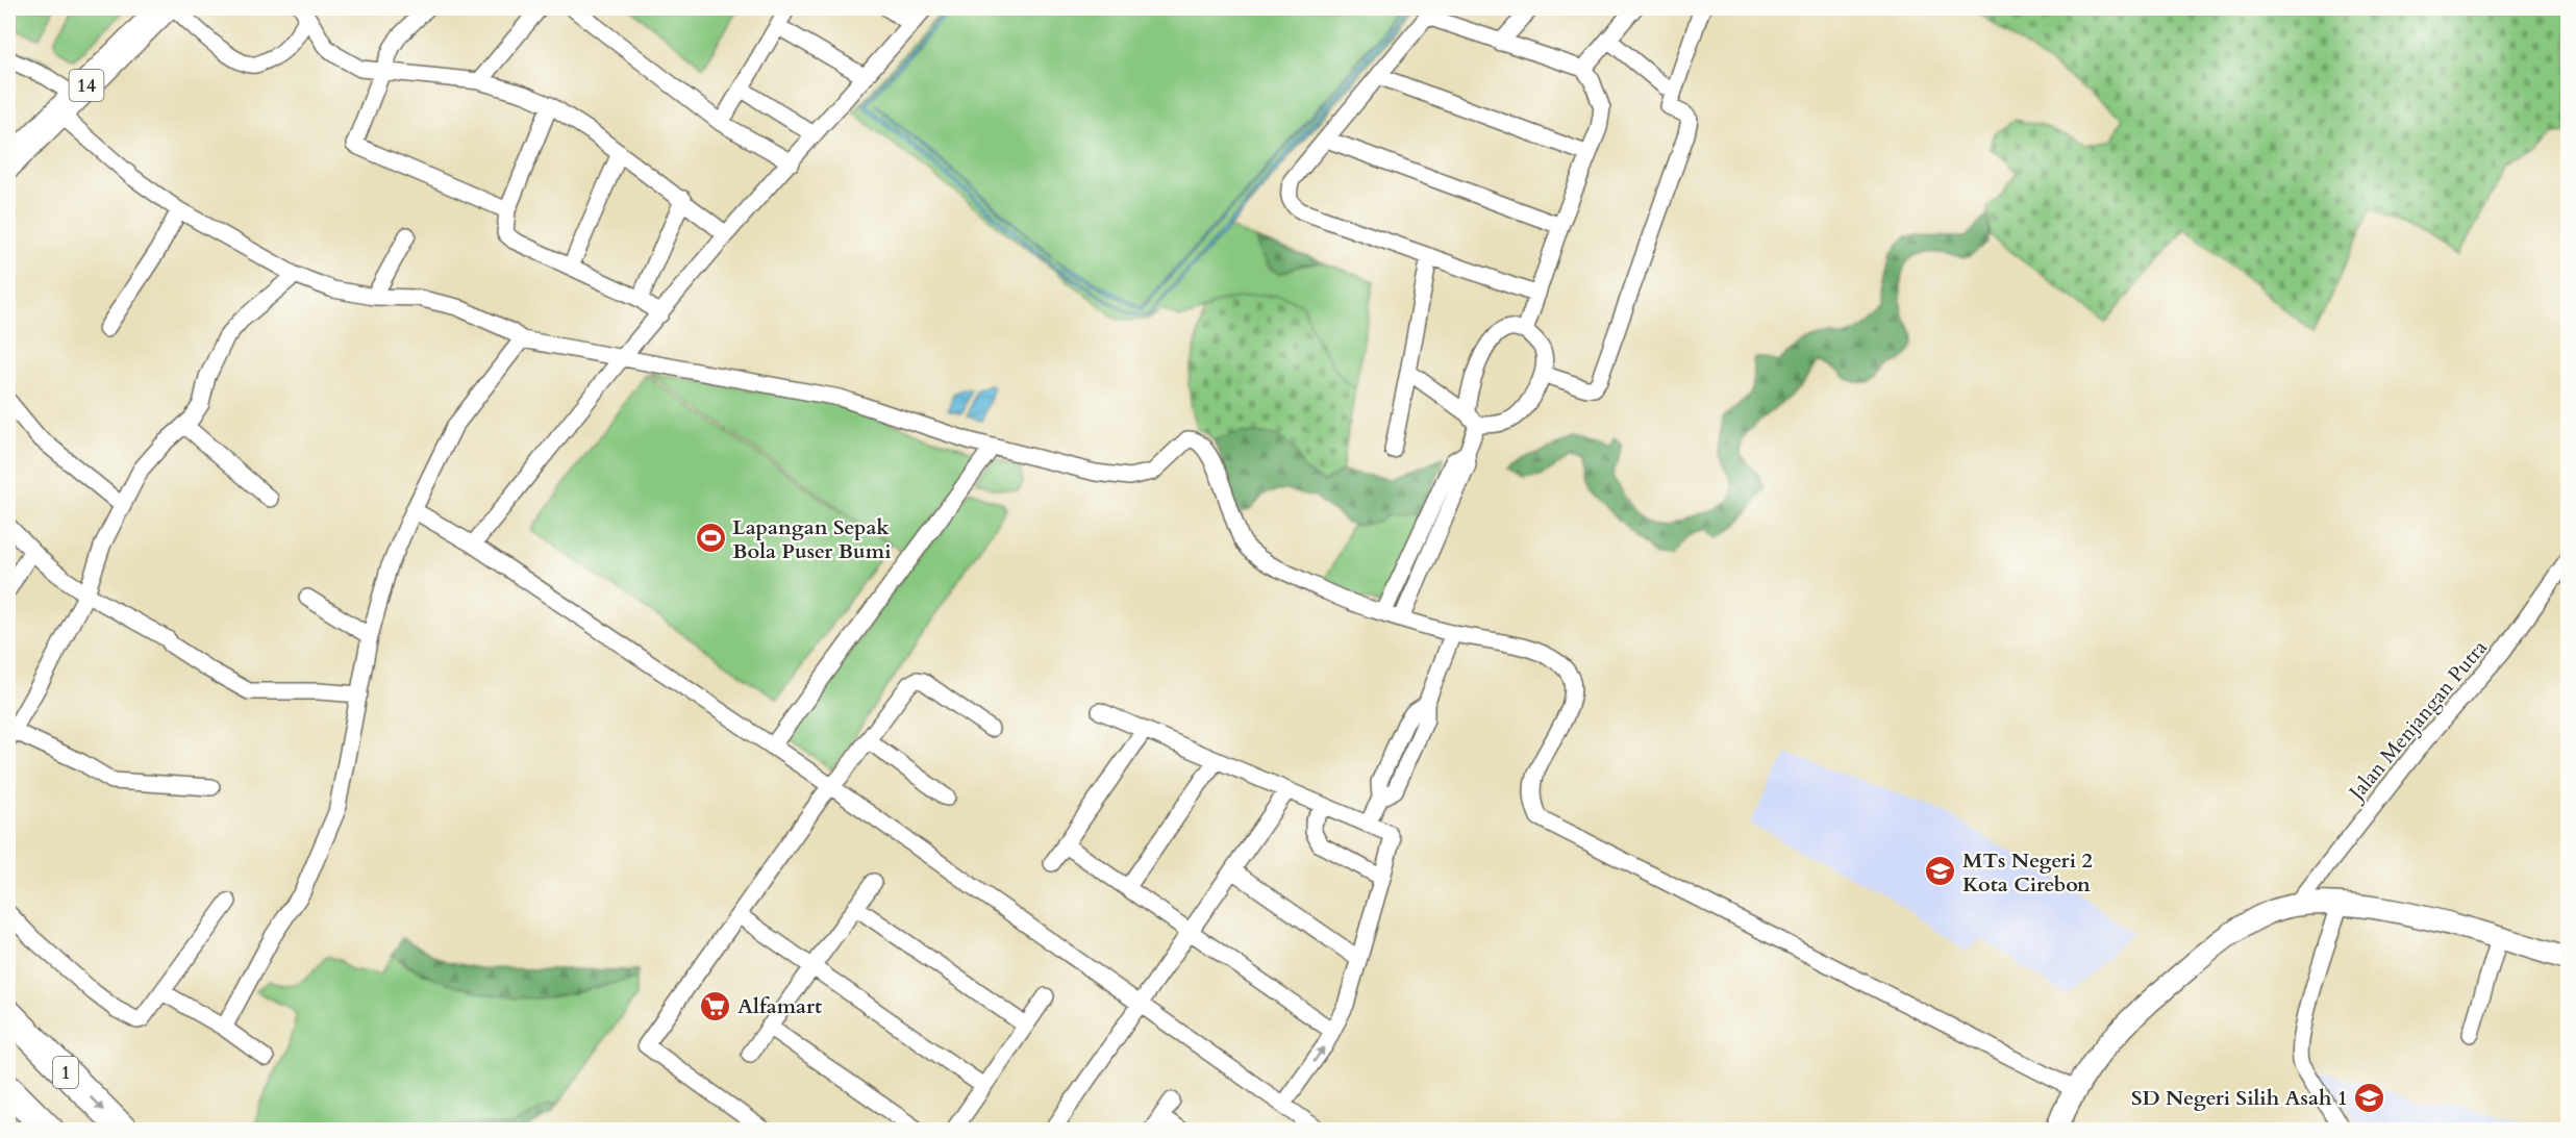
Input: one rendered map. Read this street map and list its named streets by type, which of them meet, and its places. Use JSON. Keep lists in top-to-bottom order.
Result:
{
  "streets": {
    "highway": ["14", "1"],
    "street": ["Jalan Menjangan Putra"]
  },
  "places": {
    "sports": ["Lapangan Sepak Bola Puser Bumi"],
    "school or university": ["MTs Negeri 2 Kota Cirebon", "SD Negeri Silih Asah 1"],
    "supermarket": ["Alfamart"]
  }
}
